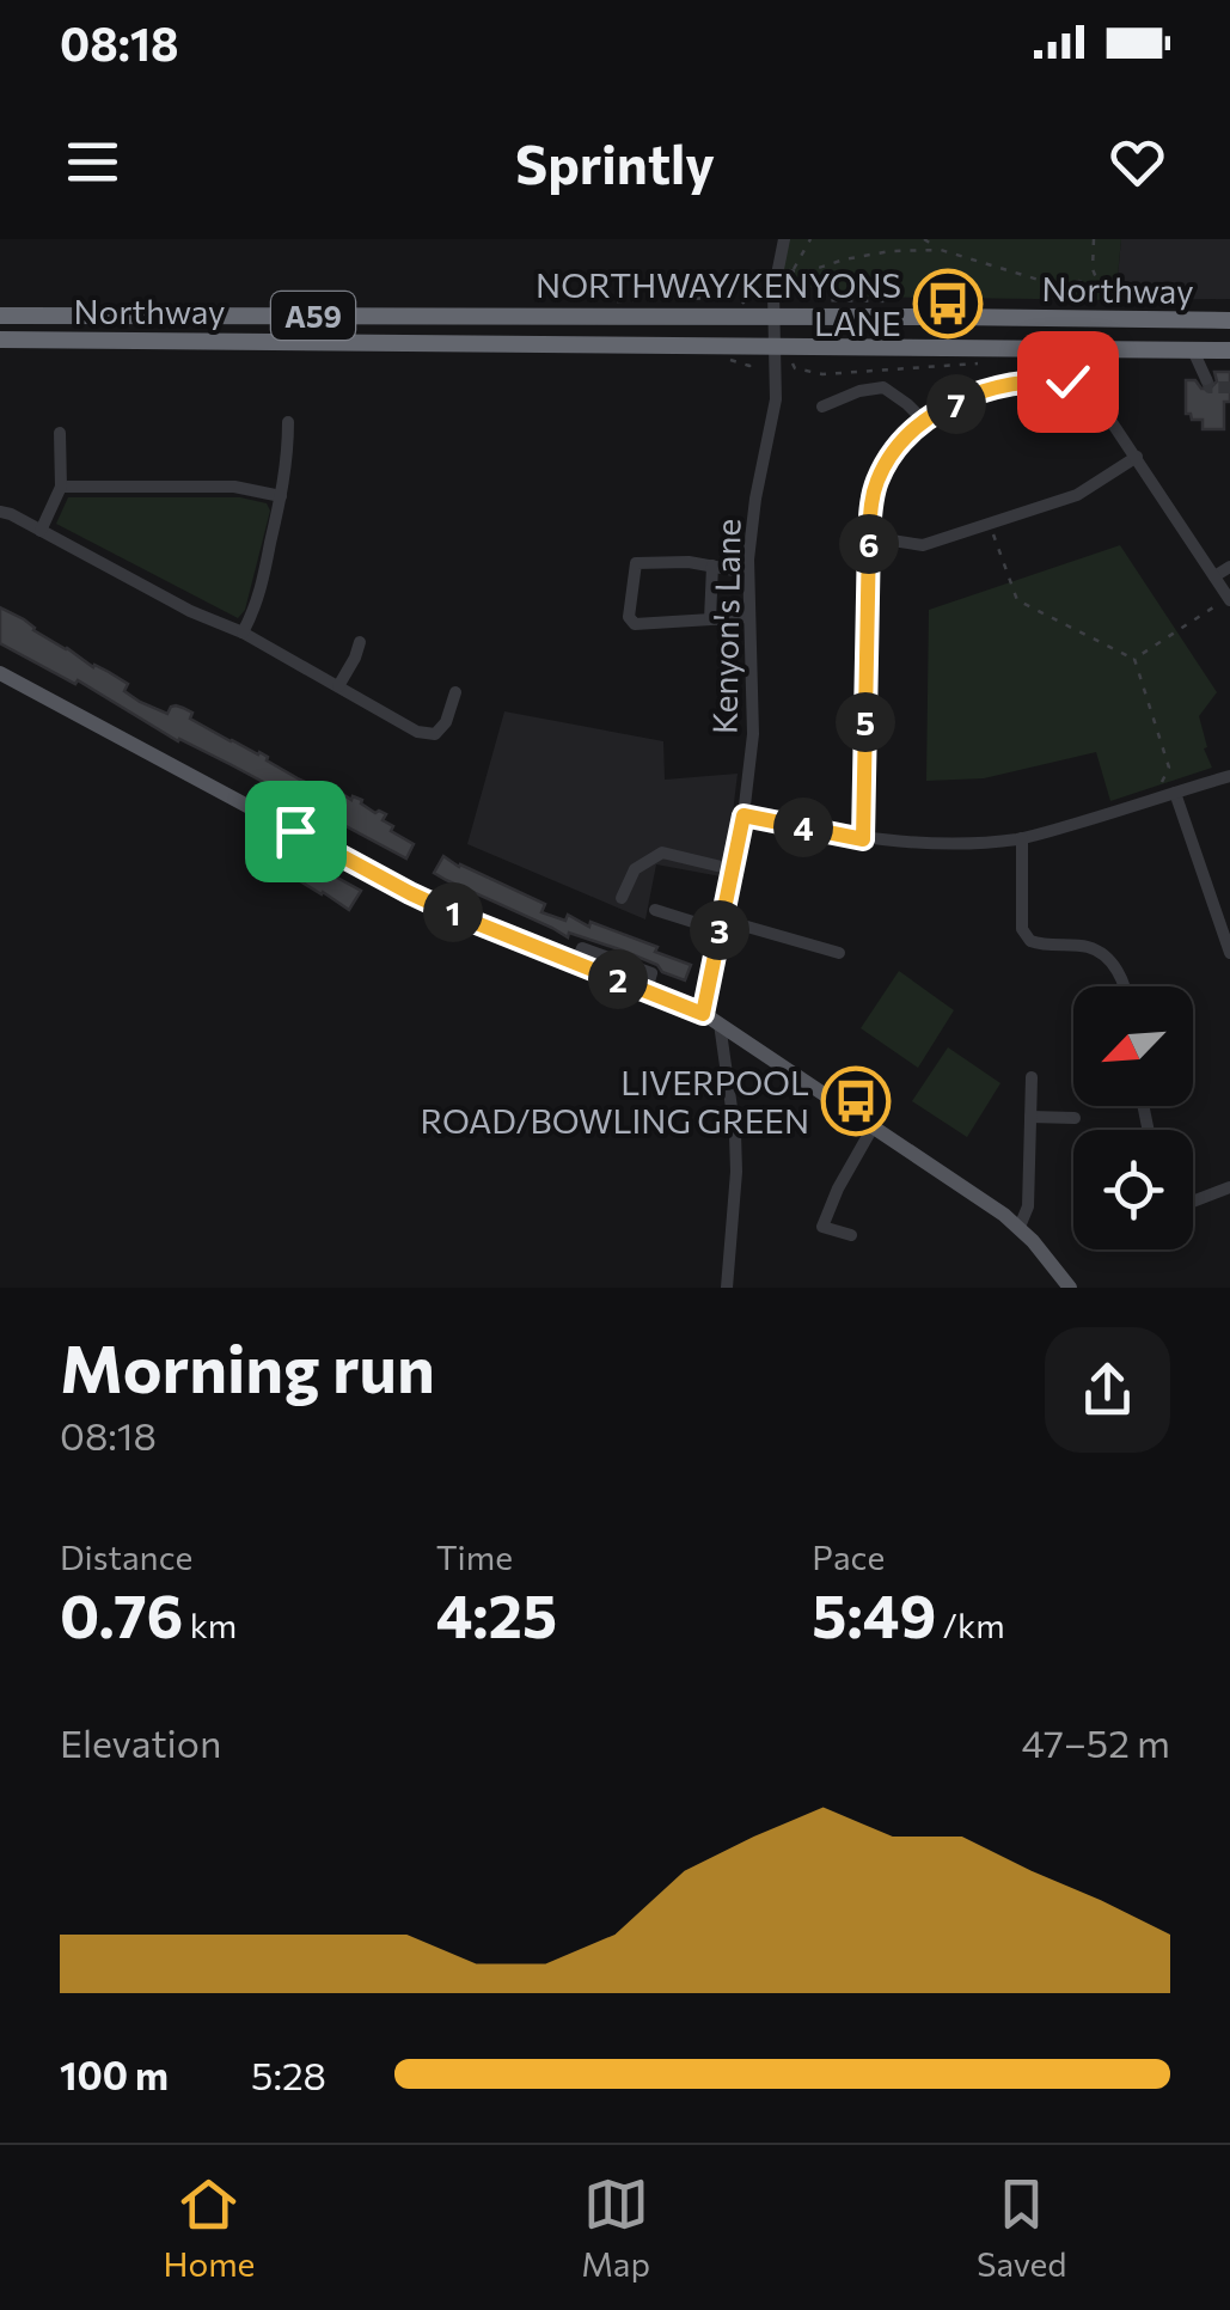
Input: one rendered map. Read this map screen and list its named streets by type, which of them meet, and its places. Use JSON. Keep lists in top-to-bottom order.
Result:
{
  "streets": {
    "highway": ["Northway", "A59"],
    "street": ["Kenyon's Lane"]
  },
  "crossings": [
    ["Northway", "Kenyon's Lane"]
  ],
  "places": {
    "bus stop": ["NORTHWAY/KENYONS LANE", "LIVERPOOL ROAD/BOWLING GREEN"]
  },
  "north": "bottom left",
  "page": {
    "status": "08:18",
    "header": "Sprintly",
    "pins": [
      "7",
      "6",
      "5",
      "4",
      "1",
      "3",
      "2"
    ],
    "heading": ["Morning run", "08:18"],
    "stats": [
      ["Distance", "0.76 km"],
      ["Time", "4:25"],
      ["Pace", "5:49 /km"]
    ],
    "chart": ["Elevation", "47–52 m"],
    "list": [
      {
        "name": "100 m",
        "note": "5:28"
      }
    ],
    "tabs": ["Home", "Map", "Saved"]
  }
}
